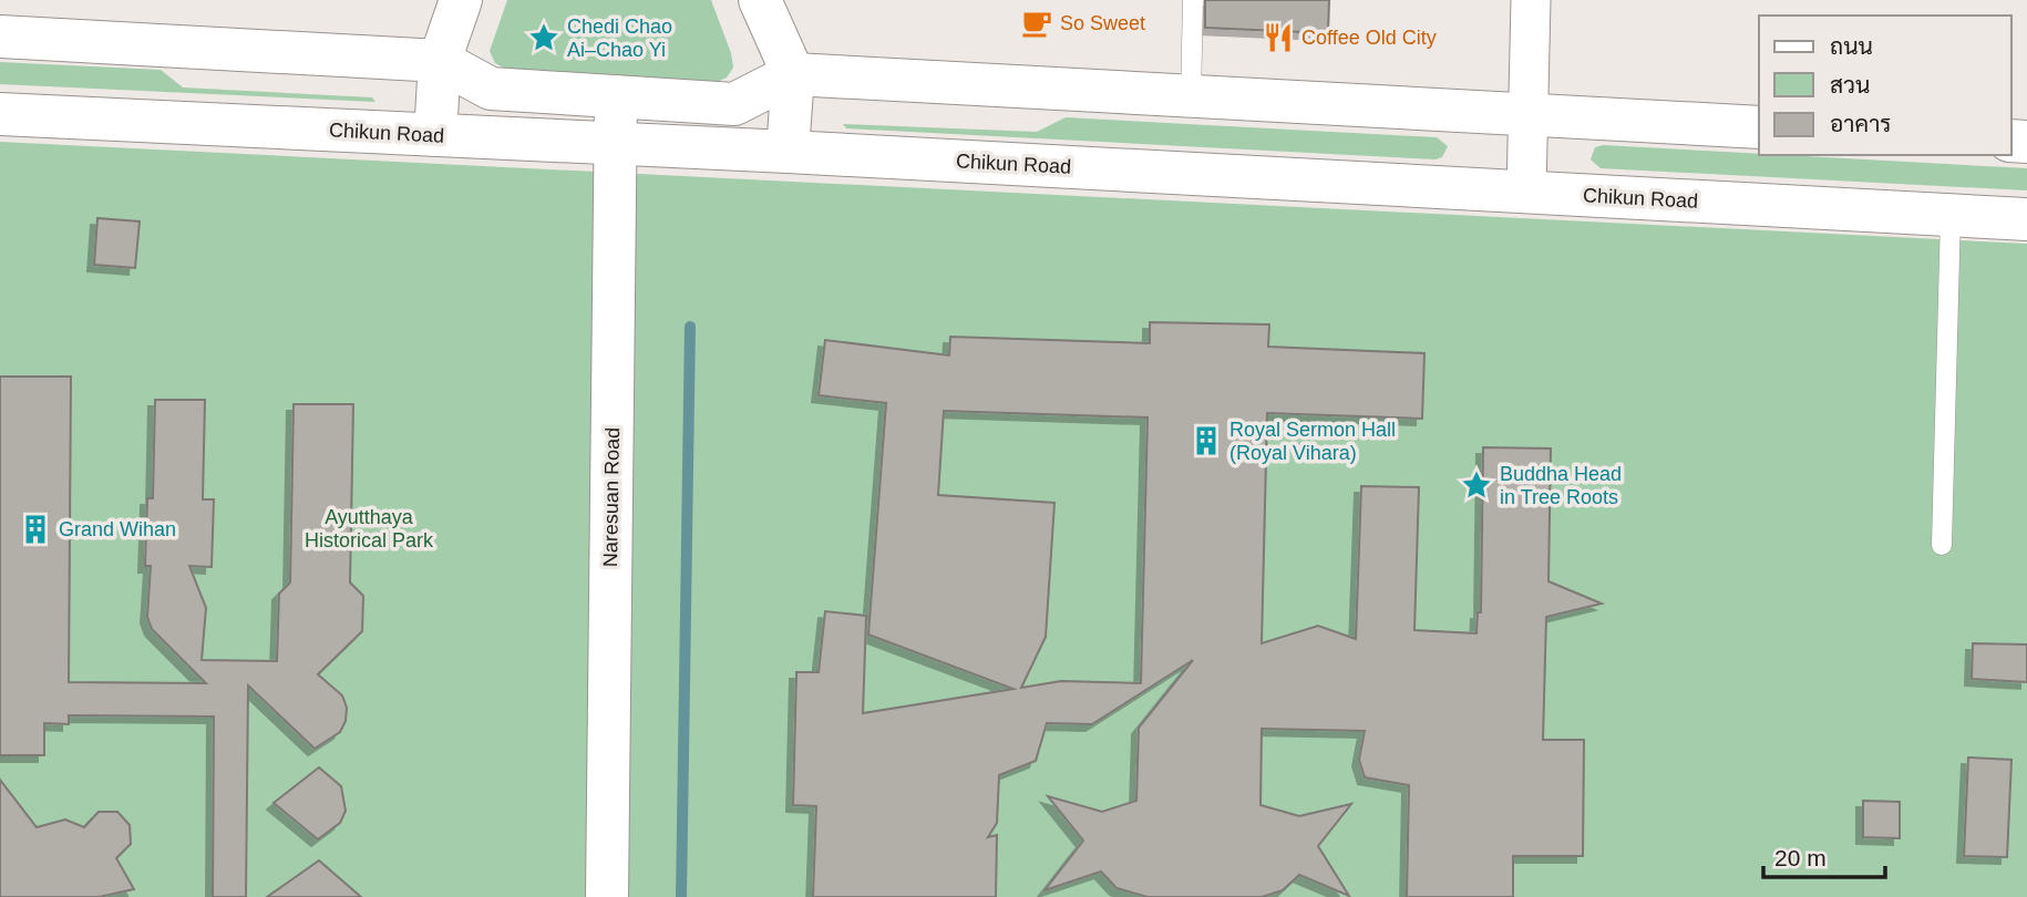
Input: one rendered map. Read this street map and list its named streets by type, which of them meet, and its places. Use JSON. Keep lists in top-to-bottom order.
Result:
{
  "streets": {
    "main road": ["Chikun Road", "Naresuan Road"]
  },
  "crossings": [
    ["Chikun Road", "Naresuan Road"]
  ],
  "parks": ["Ayutthaya Historical Park"],
  "places": {
    "cafe": ["So Sweet"],
    "place": ["Chedi Chao Ai–Chao Yi", "Buddha Head in Tree Roots"],
    "restaurant": ["Coffee Old City"],
    "building": ["Royal Sermon Hall (Royal Vihara)", "Grand Wihan"]
  },
  "legend": ["ถนน", "สวน", "อาคาร"],
  "scale_bar": "20 m"
}
